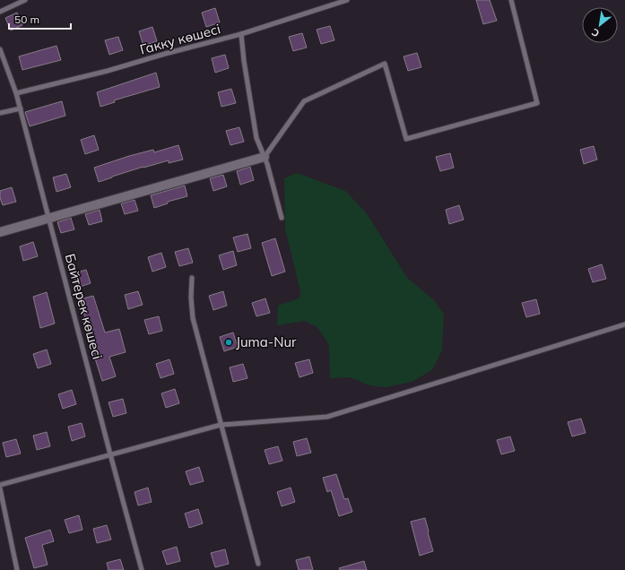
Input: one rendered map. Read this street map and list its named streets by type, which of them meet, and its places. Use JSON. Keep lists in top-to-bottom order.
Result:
{
  "streets": {
    "lane": ["Гакку көшесі", "Байтерек көшесі"]
  },
  "crossings": [
    ["Гакку көшесі", "Байтерек көшесі"]
  ],
  "places": ["Juma-Nur"],
  "scale_bar": "50 m",
  "north": "bottom left"
}
